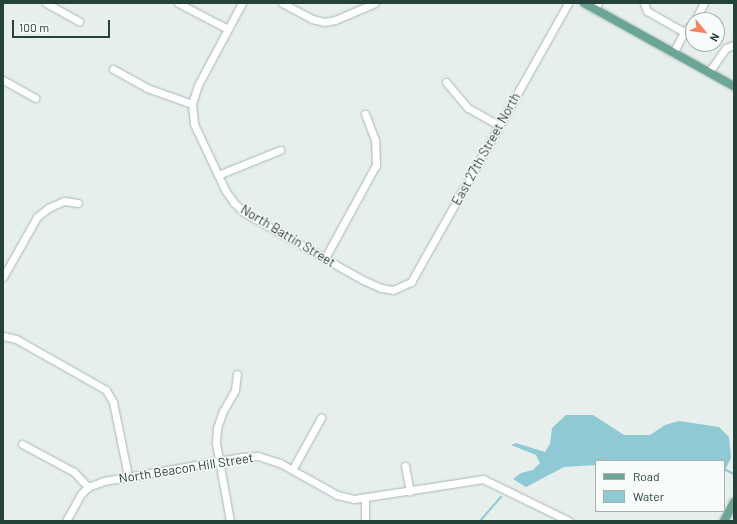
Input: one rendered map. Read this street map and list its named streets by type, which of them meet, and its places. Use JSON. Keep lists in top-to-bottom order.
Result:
{
  "streets": {
    "street": ["East 27th Street North", "North Battin Street", "North Beacon Hill Street"]
  },
  "crossings": [
    ["East 27th Street North", "North Battin Street"]
  ],
  "legend": ["Road", "Water"],
  "scale_bar": "100 m",
  "north": "bottom right"
}
